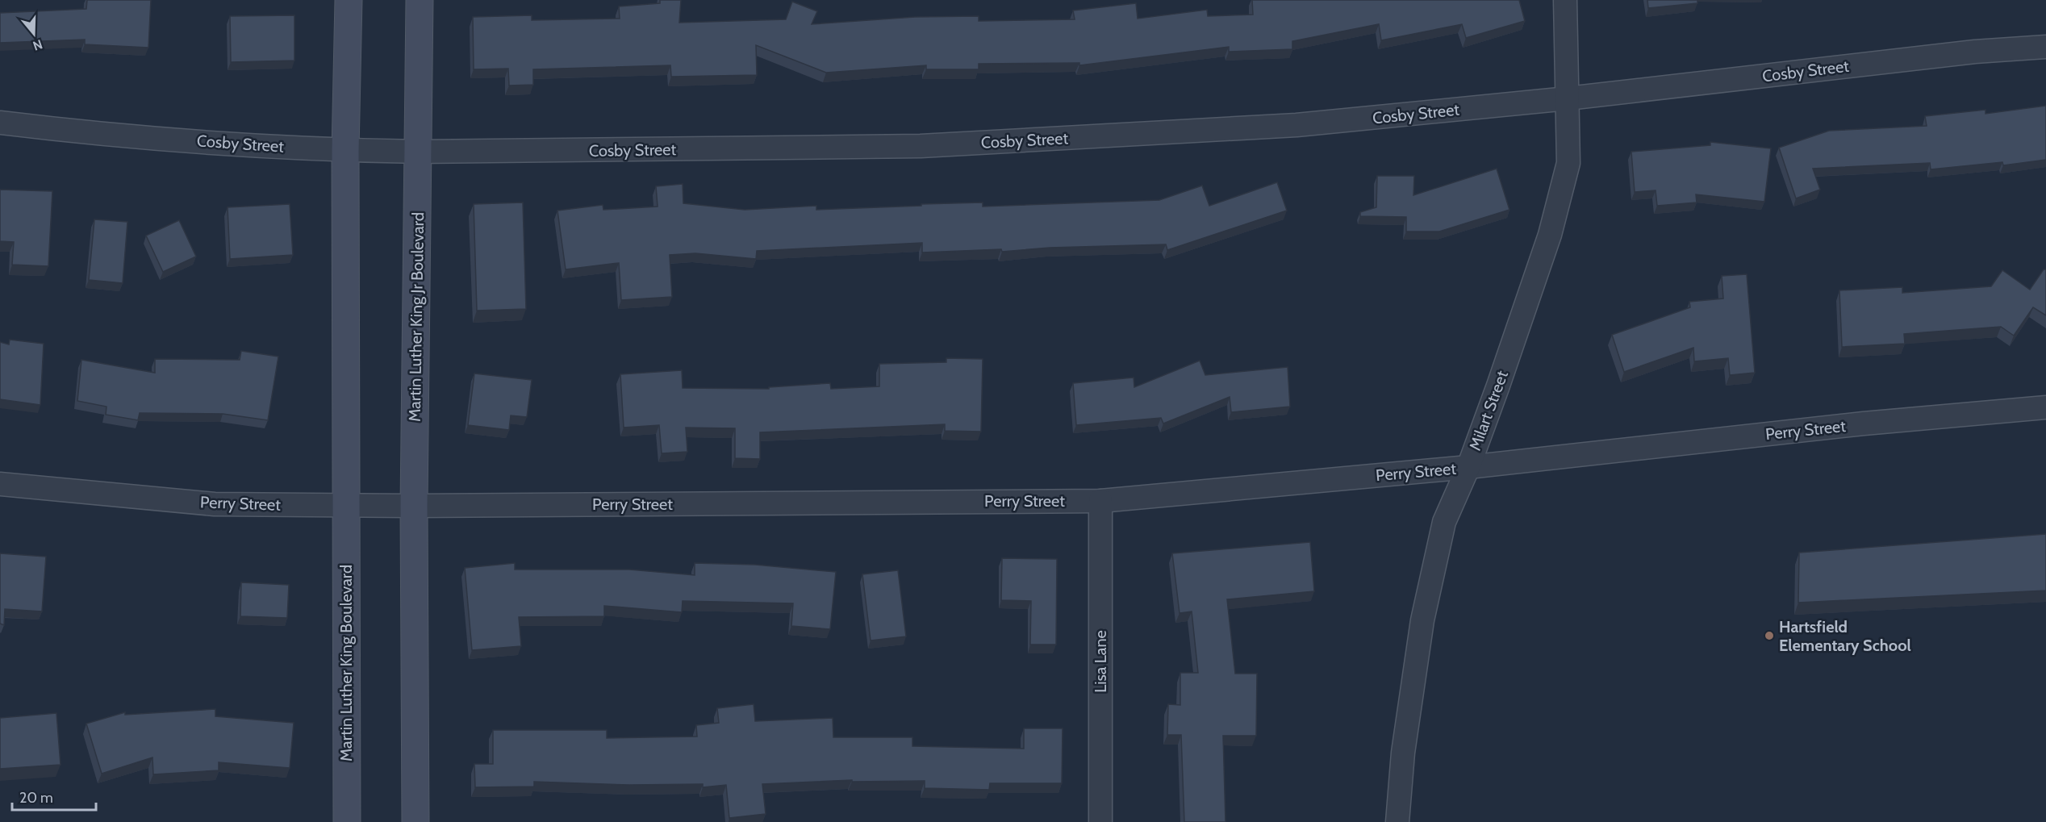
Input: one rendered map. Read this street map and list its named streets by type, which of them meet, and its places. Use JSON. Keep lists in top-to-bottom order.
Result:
{
  "streets": {
    "main road": ["Martin Luther King Jr Boulevard", "Martin Luther King Boulevard"],
    "street": [
      "Cosby Street",
      "Milart Street",
      "Perry Street",
      "Lisa Lane"
    ]
  },
  "crossings": [
    ["Cosby Street", "Martin Luther King Jr Boulevard"],
    ["Cosby Street", "Milart Street"],
    ["Martin Luther King Jr Boulevard", "Perry Street"],
    ["Milart Street", "Perry Street"],
    ["Perry Street", "Lisa Lane"],
    ["Perry Street", "Martin Luther King Boulevard"]
  ],
  "places": ["Hartsfield Elementary School"],
  "scale_bar": "20 m",
  "north": "bottom"
}
